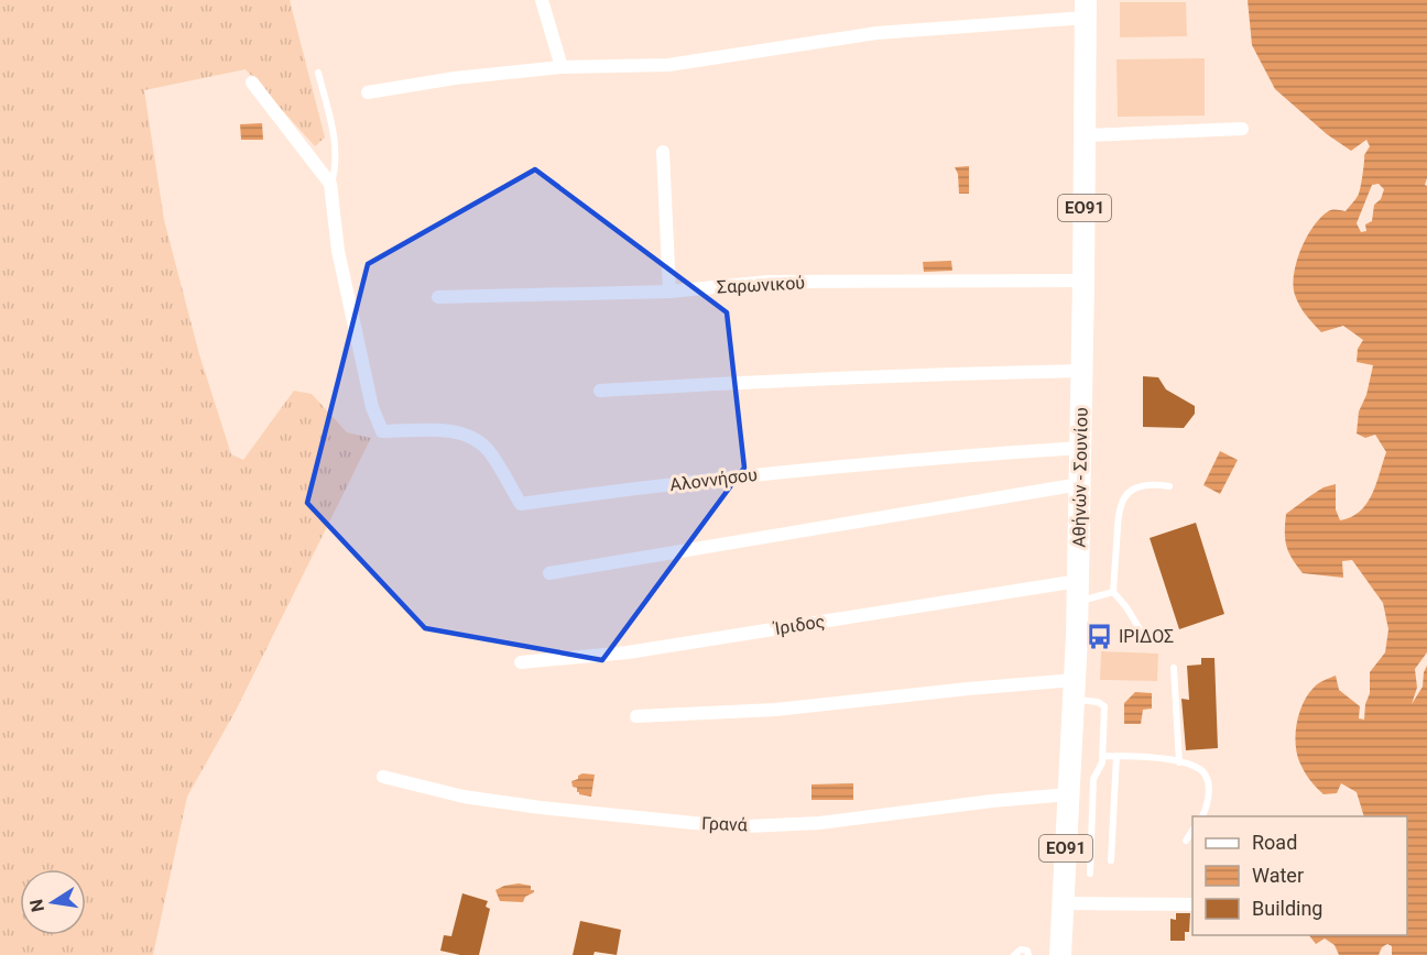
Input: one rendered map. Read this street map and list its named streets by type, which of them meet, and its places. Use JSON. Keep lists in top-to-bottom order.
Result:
{
  "streets": {
    "main road": ["ΕΟ91", "Αθήνών - Σουνίου"],
    "street": [
      "Σαρωνικού",
      "Αλοννήσου",
      "Ίριδος",
      "Γρανά"
    ]
  },
  "crossings": [
    ["Σαρωνικού", "Αθήνών - Σουνίου"],
    ["Αθήνών - Σουνίου", "Αλοννήσου"],
    ["Αθήνών - Σουνίου", "Ίριδος"],
    ["Αθήνών - Σουνίου", "Γρανά"]
  ],
  "places": {
    "bus stop": ["ΙΡΙΔΟΣ"]
  },
  "legend": ["Road", "Water", "Building"],
  "north": "left"
}
